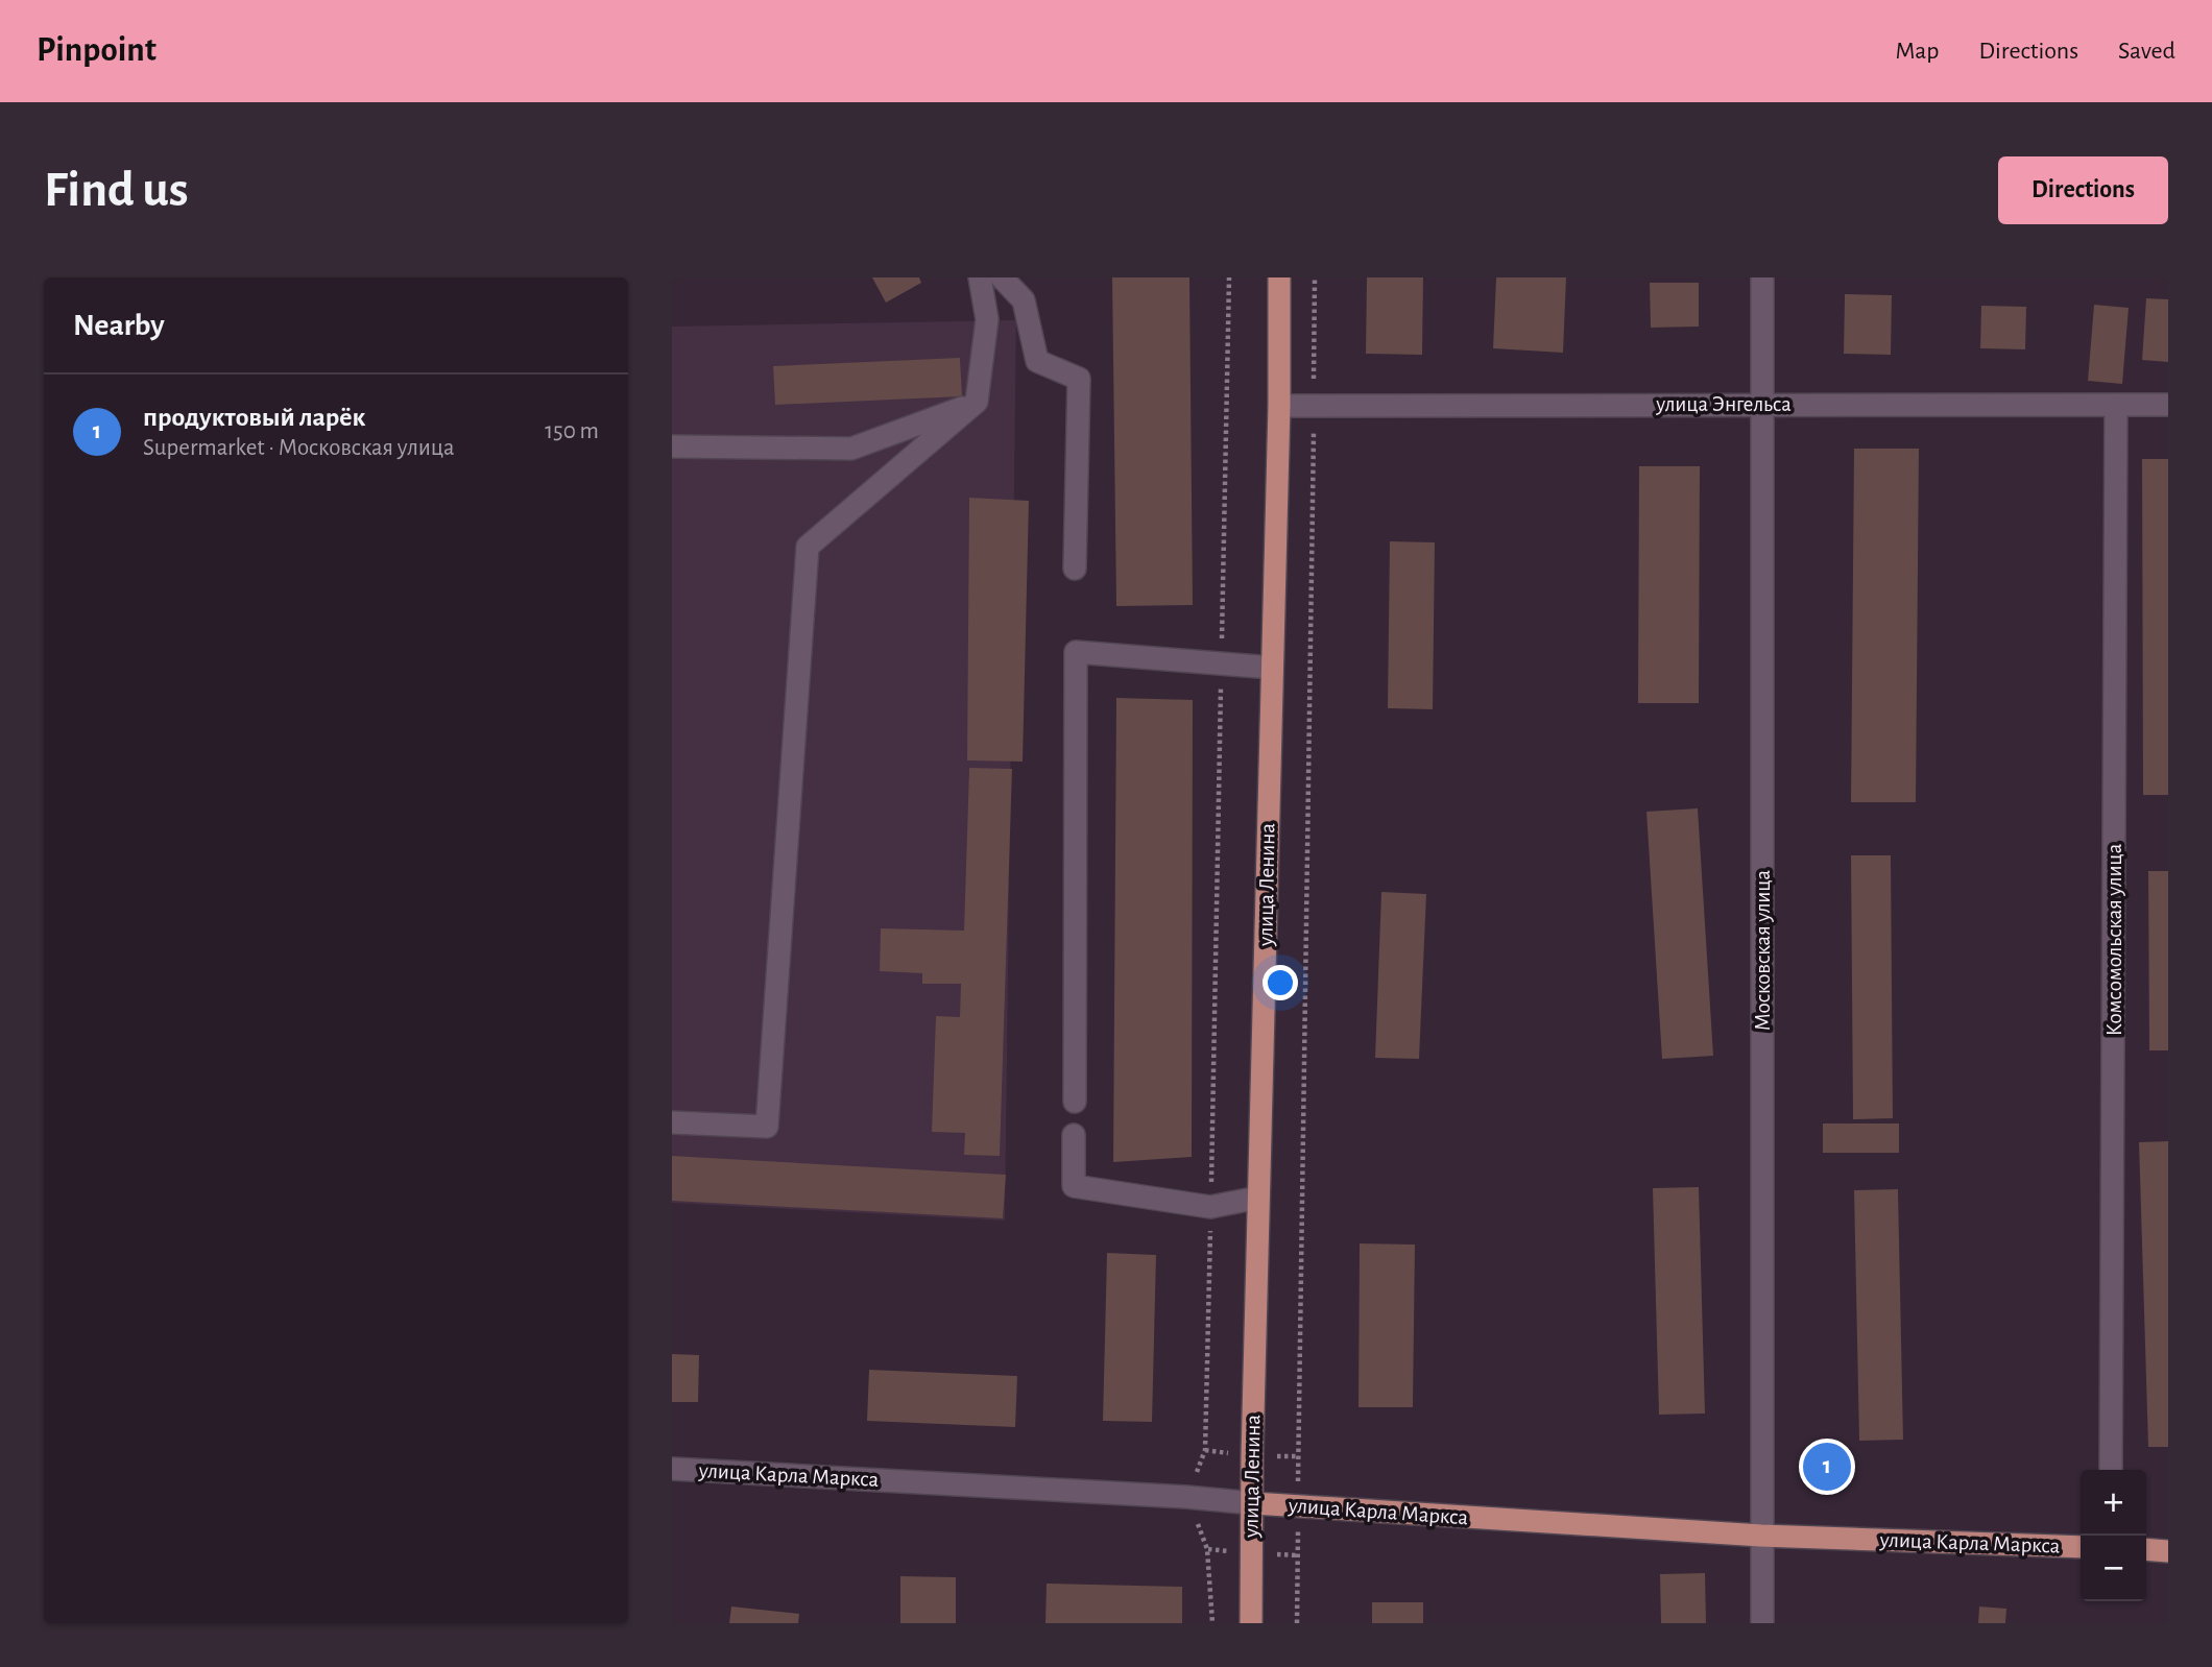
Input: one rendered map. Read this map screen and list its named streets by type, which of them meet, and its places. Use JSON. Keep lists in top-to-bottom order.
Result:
{
  "streets": {
    "main road": ["улица Ленина", "улица Карла Маркса"],
    "street": ["улица Энгельса", "Комсомольская улица", "Московская улица"]
  },
  "crossings": [
    ["улица Энгельса", "улица Ленина"],
    ["улица Энгельса", "Комсомольская улица"],
    ["улица Энгельса", "Московская улица"],
    ["улица Ленина", "улица Карла Маркса"],
    ["Московская улица", "улица Карла Маркса"]
  ],
  "page": {
    "header": "Pinpoint",
    "nav": ["Map", "Directions", "Saved"],
    "buttons": "Directions",
    "title": "Find us",
    "heading": "Nearby",
    "list": [
      {
        "mark": "1",
        "name": "продуктовый ларёк",
        "note": "Supermarket · Московская улица",
        "value": "150 m"
      }
    ],
    "pins": "1",
    "map_buttons": ["+", "−"]
  }
}
